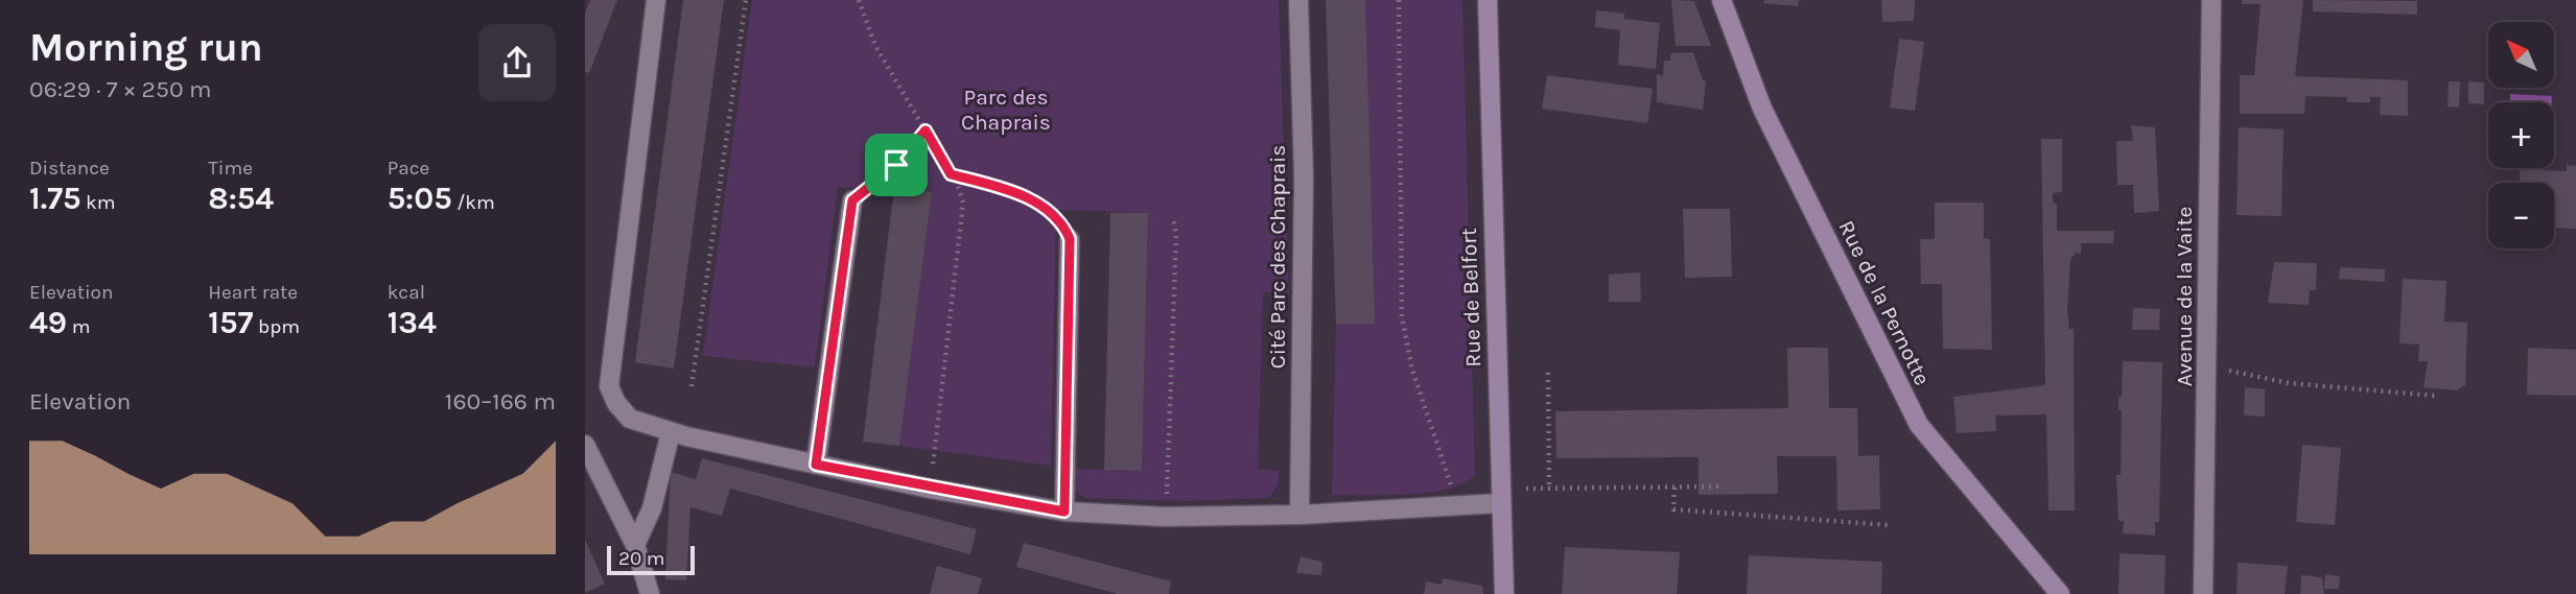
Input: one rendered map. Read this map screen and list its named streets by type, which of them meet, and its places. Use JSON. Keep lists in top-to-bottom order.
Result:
{
  "streets": {
    "street": [
      "Cité Parc des Chaprais",
      "Avenue de la Vaite",
      "Rue de Belfort",
      "Rue de la Pernotte"
    ]
  },
  "parks": ["Parc des Chaprais"],
  "scale_bar": "20 m",
  "north": "top left",
  "page": {
    "heading": ["Morning run", "06:29 · 7 × 250 m"],
    "map_buttons": ["+", "−"],
    "stats": [
      ["Distance", "1.75 km"],
      ["Time", "8:54"],
      ["Pace", "5:05 /km"],
      ["Elevation", "49 m"],
      ["Heart rate", "157 bpm"],
      ["kcal", "134"]
    ],
    "chart": ["Elevation", "160–166 m"],
    "scale": "20 m"
  }
}
